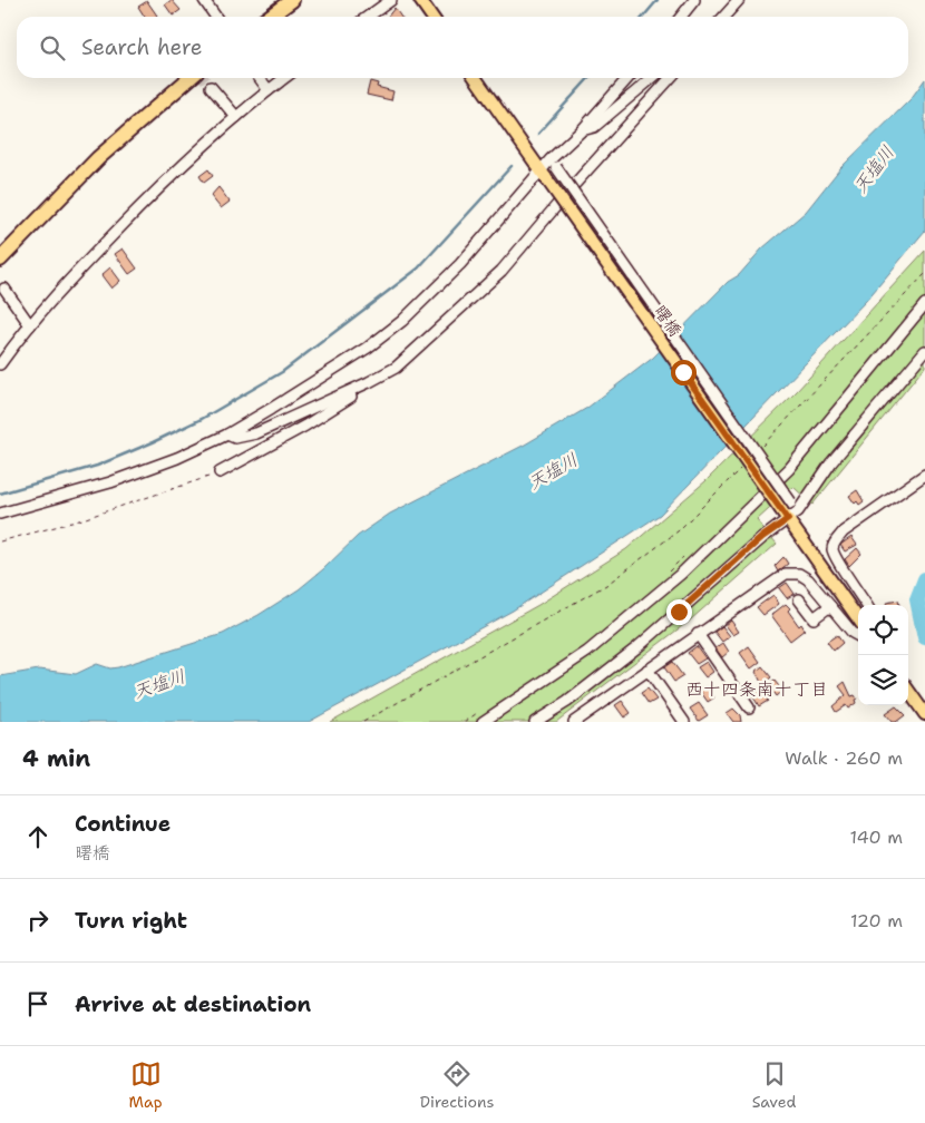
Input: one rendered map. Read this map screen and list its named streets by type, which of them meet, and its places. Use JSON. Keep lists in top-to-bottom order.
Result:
{
  "streets": {
    "main road": ["曙橋"]
  },
  "districts": ["西十四条南十丁目"],
  "water": ["天塩川"],
  "page": {
    "search": "Search here",
    "heading": ["4 min", "Walk · 260 m"],
    "list": [
      ["Continue", "曙橋", "140 m"],
      ["Turn right", "120 m"],
      "Arrive at destination"
    ],
    "nav": ["Map", "Directions", "Saved"]
  }
}
